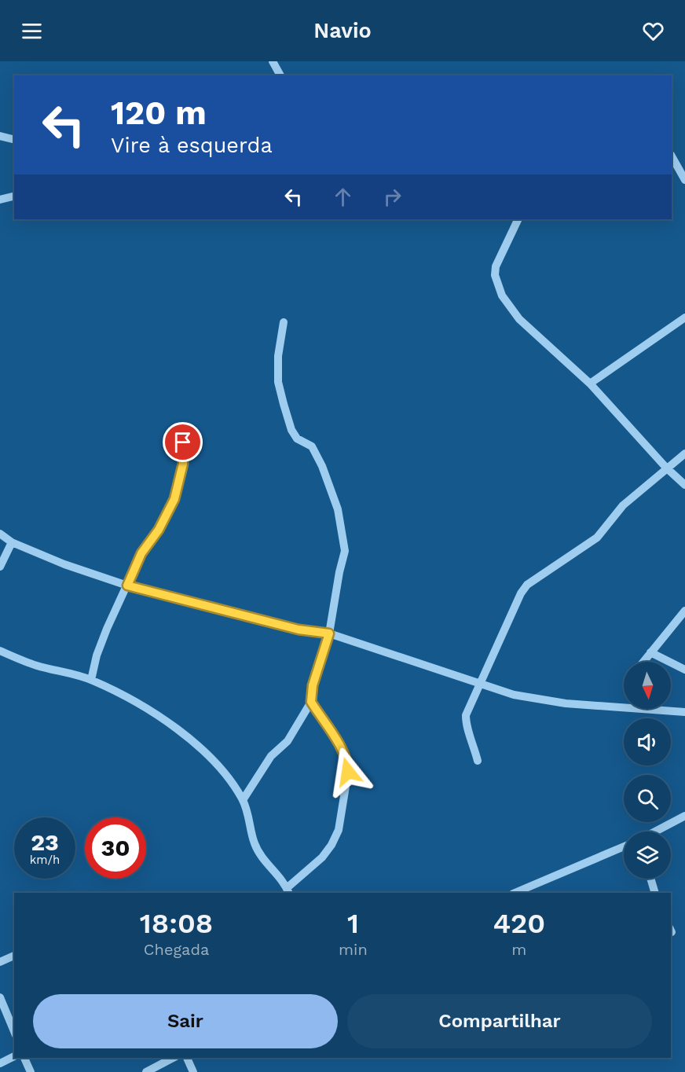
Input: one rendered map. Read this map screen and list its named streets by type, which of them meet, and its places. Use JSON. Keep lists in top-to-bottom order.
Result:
{
  "north": "bottom",
  "page": {
    "header": "Navio",
    "turn": ["120 m", "Vire à esquerda"],
    "speed": "23 km/h",
    "limit": "30",
    "eta": [
      "18:08",
      "Chegada",
      "1",
      "min",
      "420",
      "m"
    ],
    "buttons": ["Sair", "Compartilhar"]
  }
}
